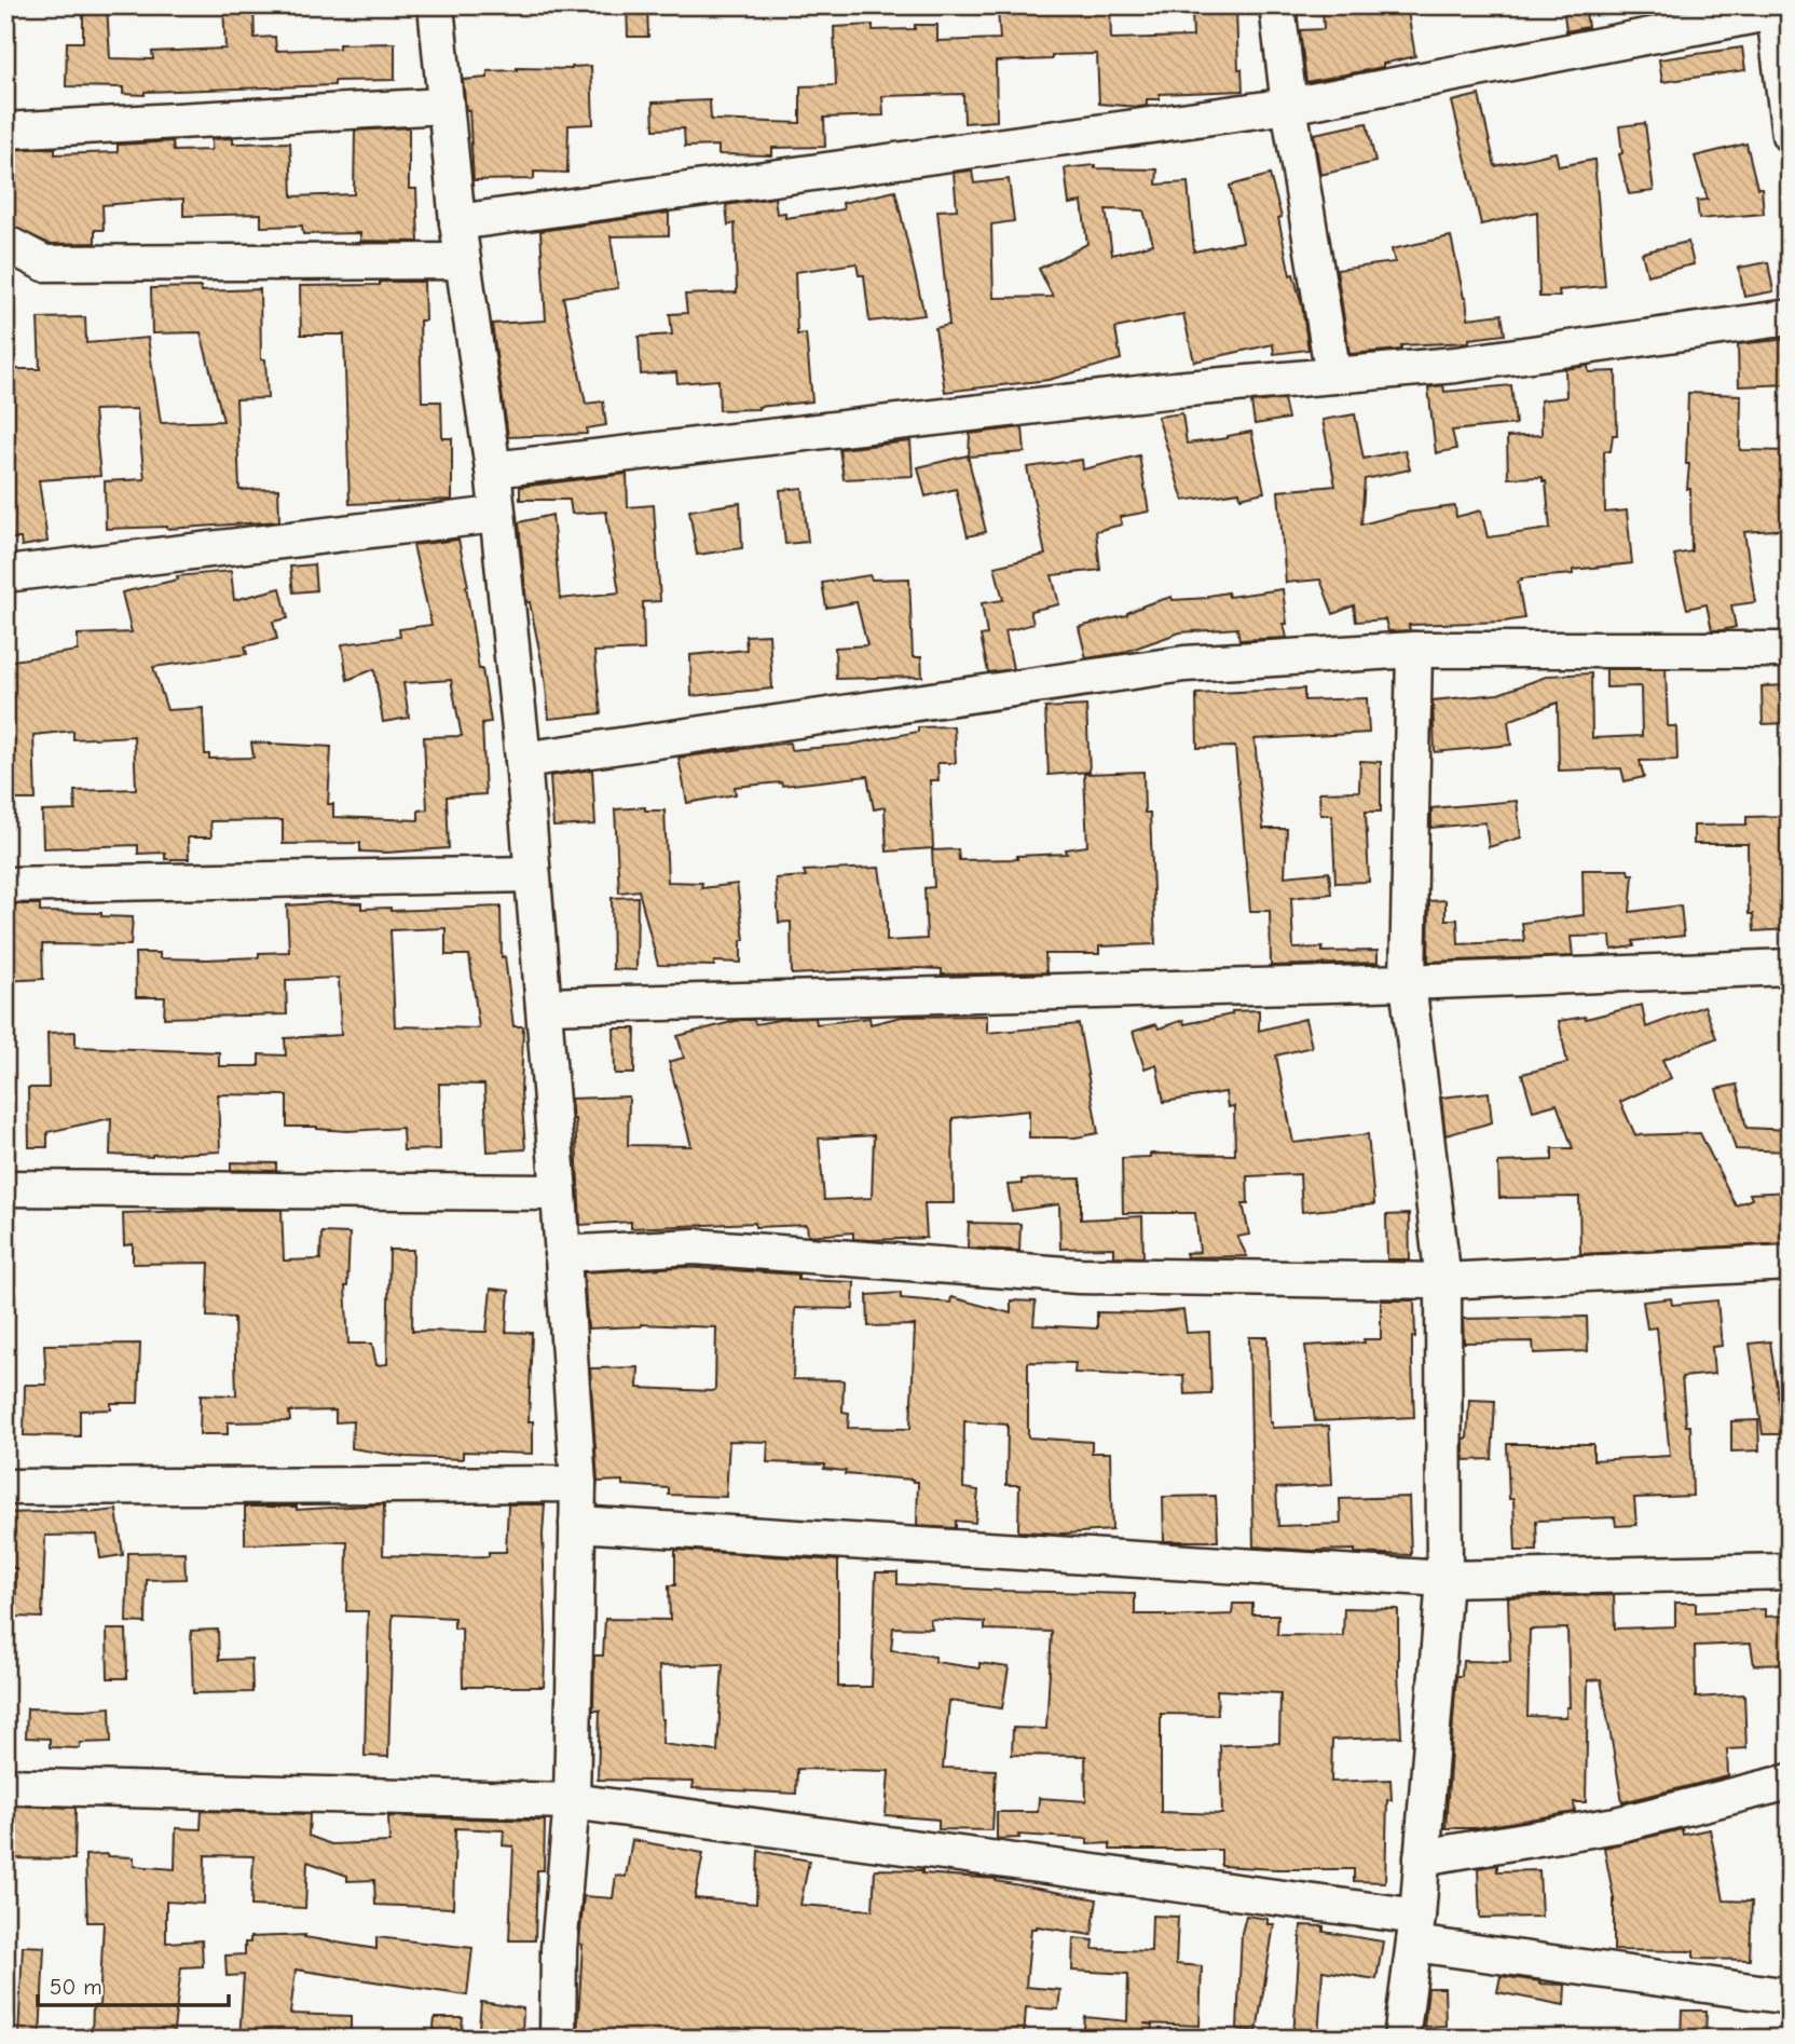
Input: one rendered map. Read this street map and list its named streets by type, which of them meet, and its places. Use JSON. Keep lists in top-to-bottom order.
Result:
{
  "scale_bar": "50 m"
}
